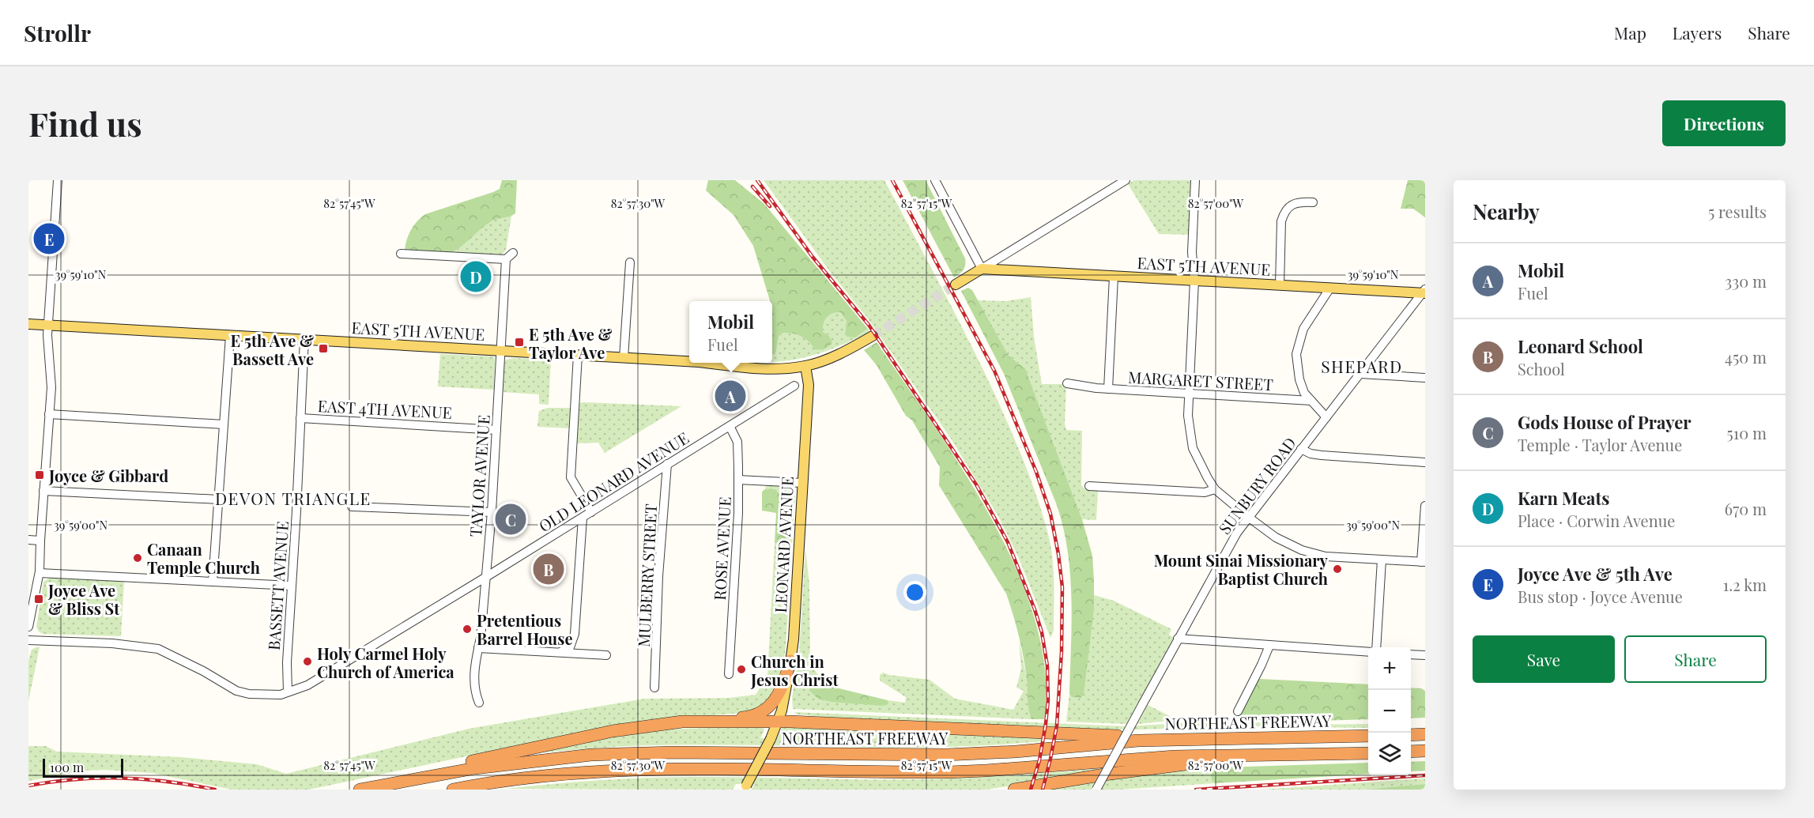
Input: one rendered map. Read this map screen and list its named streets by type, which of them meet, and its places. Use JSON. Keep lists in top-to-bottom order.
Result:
{
  "streets": {
    "highway": ["NORTHEAST FREEWAY"],
    "main road": ["EAST 5TH AVENUE", "LEONARD AVENUE"],
    "street": [
      "MARGARET STREET",
      "EAST 4TH AVENUE",
      "TAYLOR AVENUE",
      "OLD LEONARD AVENUE",
      "SUNBURY ROAD",
      "ROSE AVENUE",
      "MULBERRY STREET",
      "BASSETT AVENUE"
    ]
  },
  "crossings": [
    ["EAST 5TH AVENUE", "TAYLOR AVENUE"],
    ["EAST 5TH AVENUE", "SUNBURY ROAD"],
    ["EAST 5TH AVENUE", "LEONARD AVENUE"],
    ["EAST 5TH AVENUE", "BASSETT AVENUE"],
    ["EAST 4TH AVENUE", "TAYLOR AVENUE"],
    ["EAST 4TH AVENUE", "BASSETT AVENUE"],
    ["TAYLOR AVENUE", "OLD LEONARD AVENUE"],
    ["OLD LEONARD AVENUE", "ROSE AVENUE"],
    ["OLD LEONARD AVENUE", "MULBERRY STREET"],
    ["OLD LEONARD AVENUE", "BASSETT AVENUE"]
  ],
  "districts": ["SHEPARD", "DEVON TRIANGLE"],
  "places": {
    "transit": [
      "E 5th Ave & Taylor Ave",
      "E 5th Ave & Bassett Ave",
      "Joyce & Gibbard",
      "Joyce Ave & Bliss St"
    ],
    "other": [
      "Canaan Temple Church",
      "Mount Sinai Missionary Baptist Church",
      "Pretentious Barrel House",
      "Holy Carmel Holy Church of America",
      "Church in Jesus Christ"
    ]
  },
  "scale_bar": "100 m",
  "page": {
    "header": "Strollr",
    "nav": ["Map", "Layers", "Share"],
    "buttons": [
      "Directions",
      ["Save", "Share"]
    ],
    "title": "Find us",
    "heading": ["Nearby", "5 results"],
    "pins": [
      "E",
      "D",
      "A",
      "C",
      "B"
    ],
    "list": [
      {
        "mark": "A",
        "name": "Mobil",
        "note": "Fuel",
        "value": "330 m"
      },
      {
        "mark": "B",
        "name": "Leonard School",
        "note": "School",
        "value": "450 m"
      },
      {
        "mark": "C",
        "name": "Gods House of Prayer",
        "note": "Temple · Taylor Avenue",
        "value": "510 m"
      },
      {
        "mark": "D",
        "name": "Karn Meats",
        "note": "Place · Corwin Avenue",
        "value": "670 m"
      },
      {
        "mark": "E",
        "name": "Joyce Ave & 5th Ave",
        "note": "Bus stop · Joyce Avenue",
        "value": "1.2 km"
      }
    ],
    "popup": ["Mobil", "Fuel"],
    "map_buttons": ["+", "−"],
    "scale": "100 m"
  },
  "coordinates": [
    "82°57'45\"W",
    "82°57'30\"W",
    "82°57'15\"W",
    "82°57'00\"W",
    "39°59'10\"N",
    "39°59'00\"N"
  ]
}
